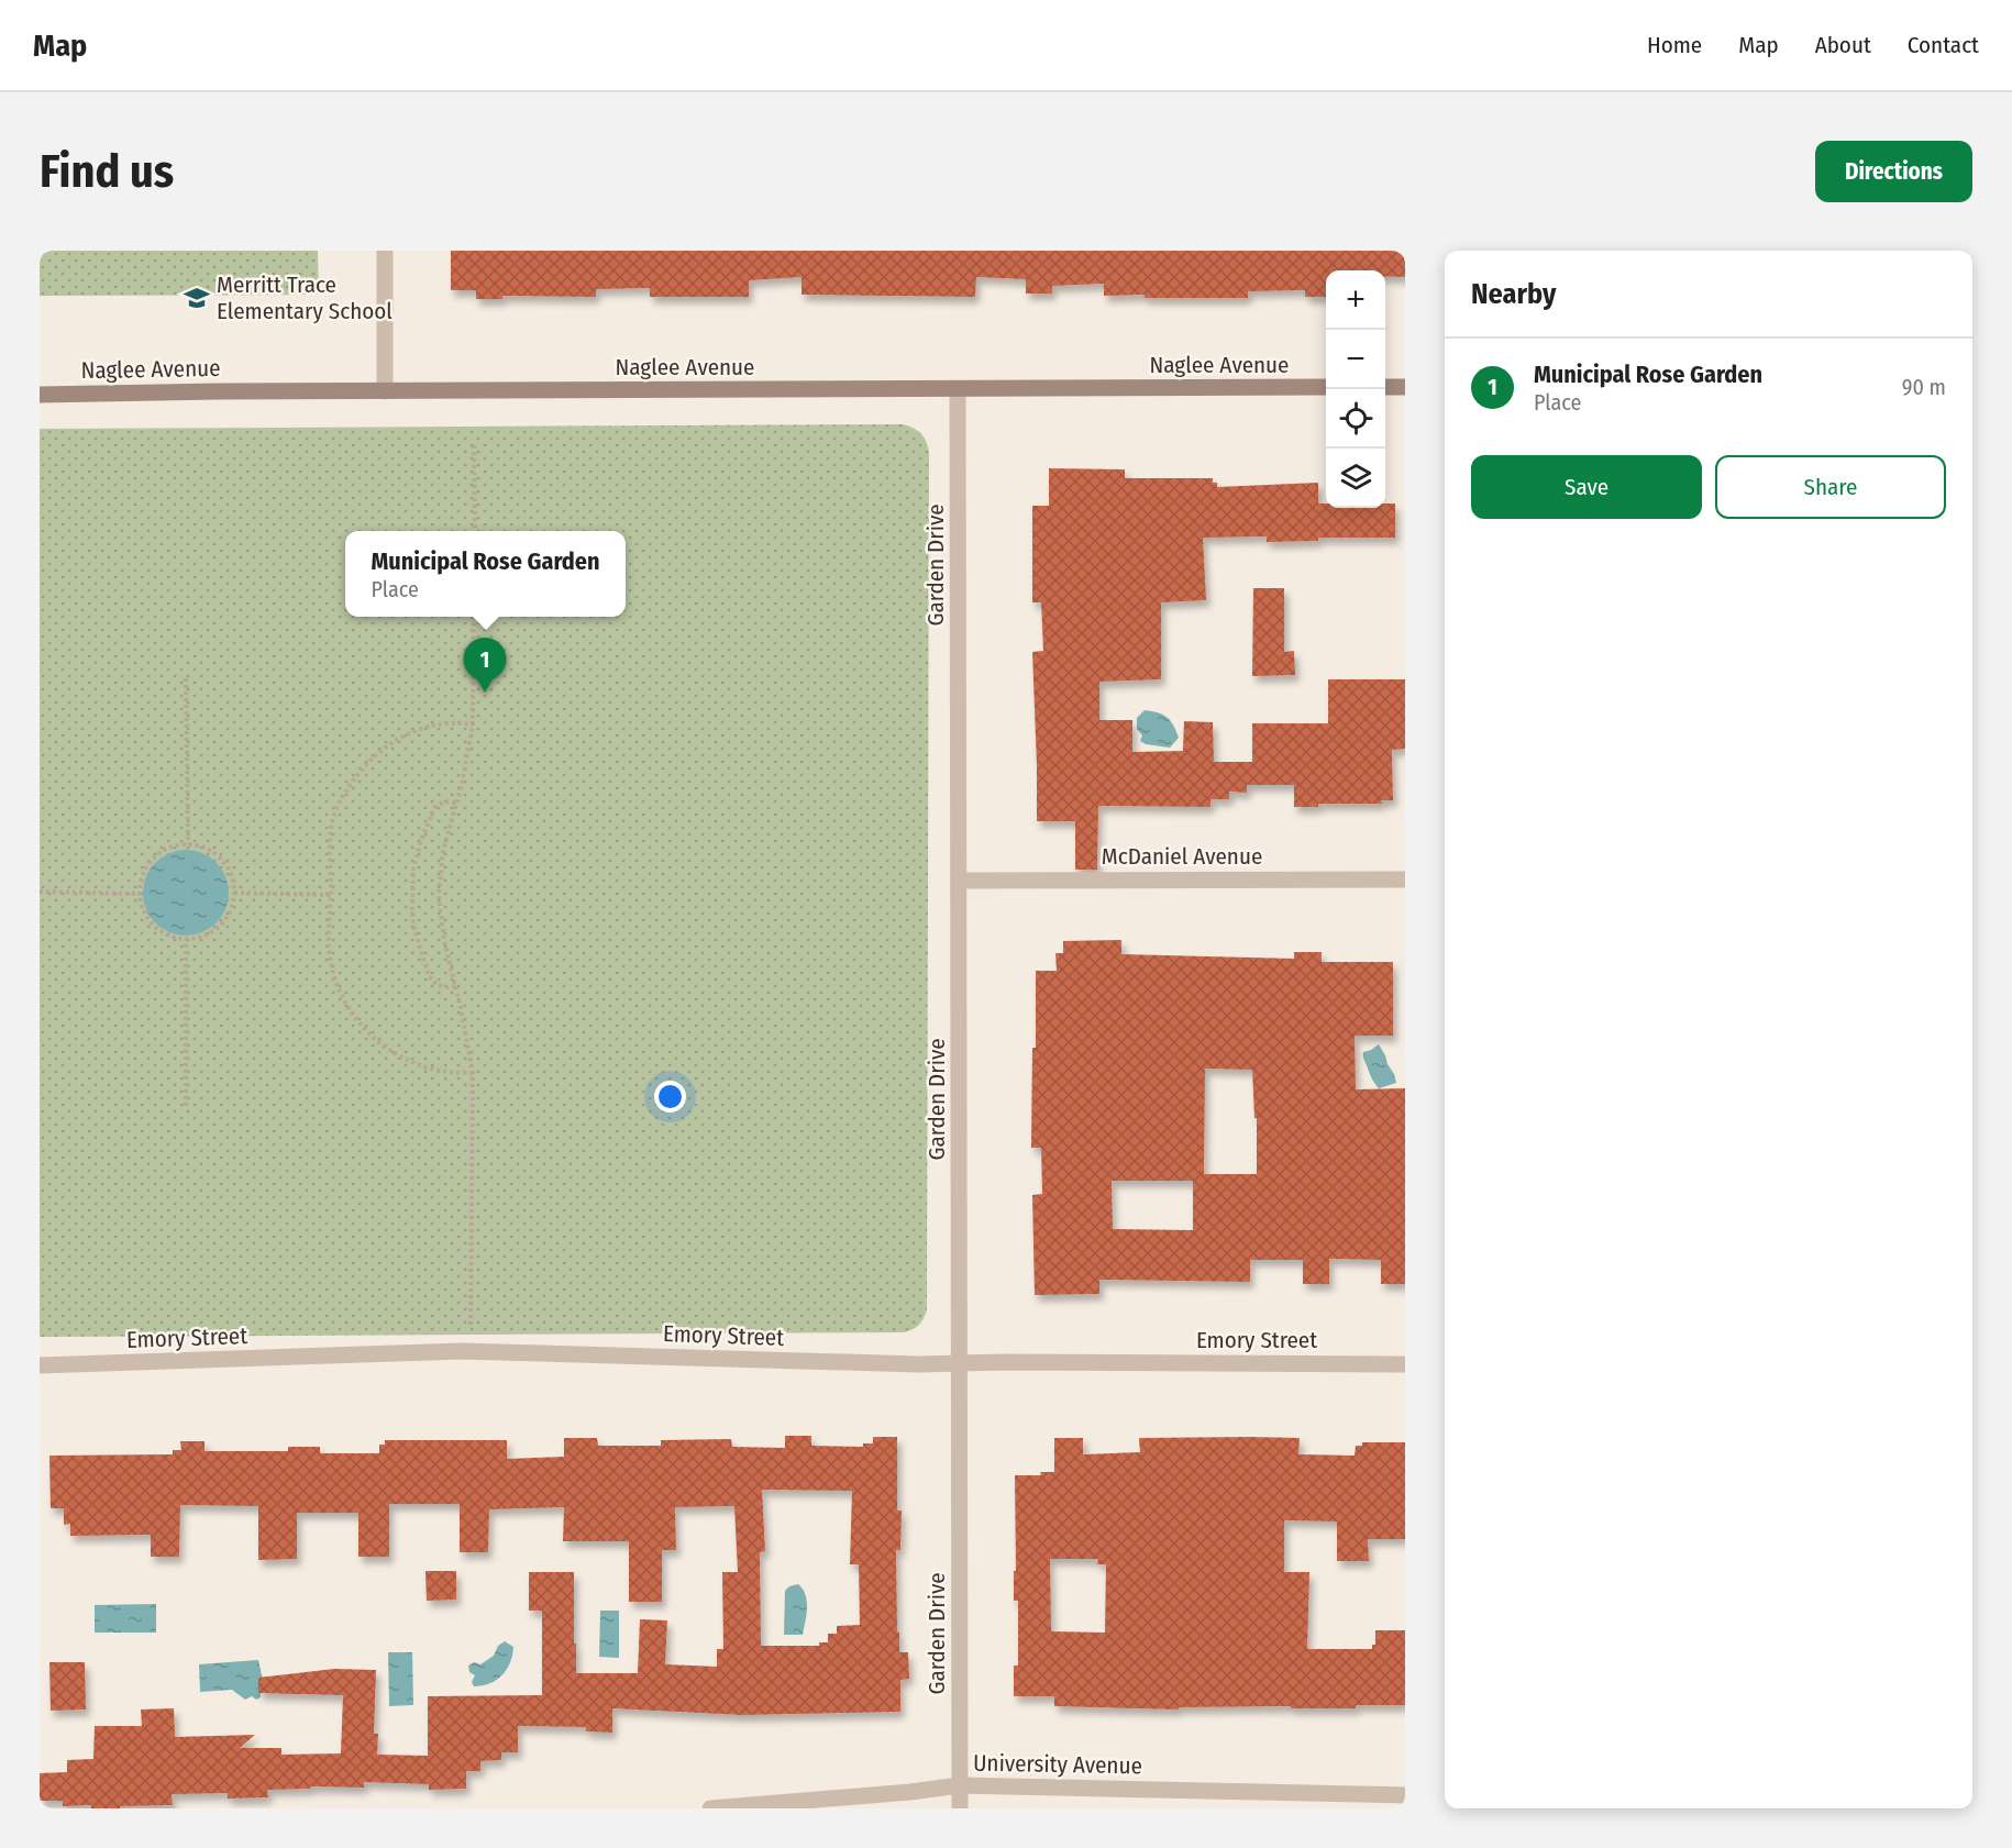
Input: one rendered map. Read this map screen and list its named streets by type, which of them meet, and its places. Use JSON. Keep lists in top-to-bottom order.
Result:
{
  "streets": {
    "main road": ["Naglee Avenue"],
    "street": [
      "Garden Drive",
      "McDaniel Avenue",
      "Emory Street",
      "University Avenue"
    ]
  },
  "crossings": [
    ["Naglee Avenue", "Garden Drive"],
    ["Garden Drive", "McDaniel Avenue"],
    ["Garden Drive", "Emory Street"],
    ["Garden Drive", "University Avenue"]
  ],
  "places": {
    "school or university": ["Merritt Trace Elementary School"]
  },
  "page": {
    "header": "Map",
    "nav": [
      "Home",
      "Map",
      "About",
      "Contact"
    ],
    "buttons": [
      "Directions",
      ["Save", "Share"]
    ],
    "title": "Find us",
    "heading": "Nearby",
    "map_buttons": ["+", "−"],
    "list": [
      {
        "mark": "1",
        "name": "Municipal Rose Garden",
        "note": "Place",
        "value": "90 m"
      }
    ],
    "popup": ["Municipal Rose Garden", "Place"],
    "pins": "1"
  }
}
